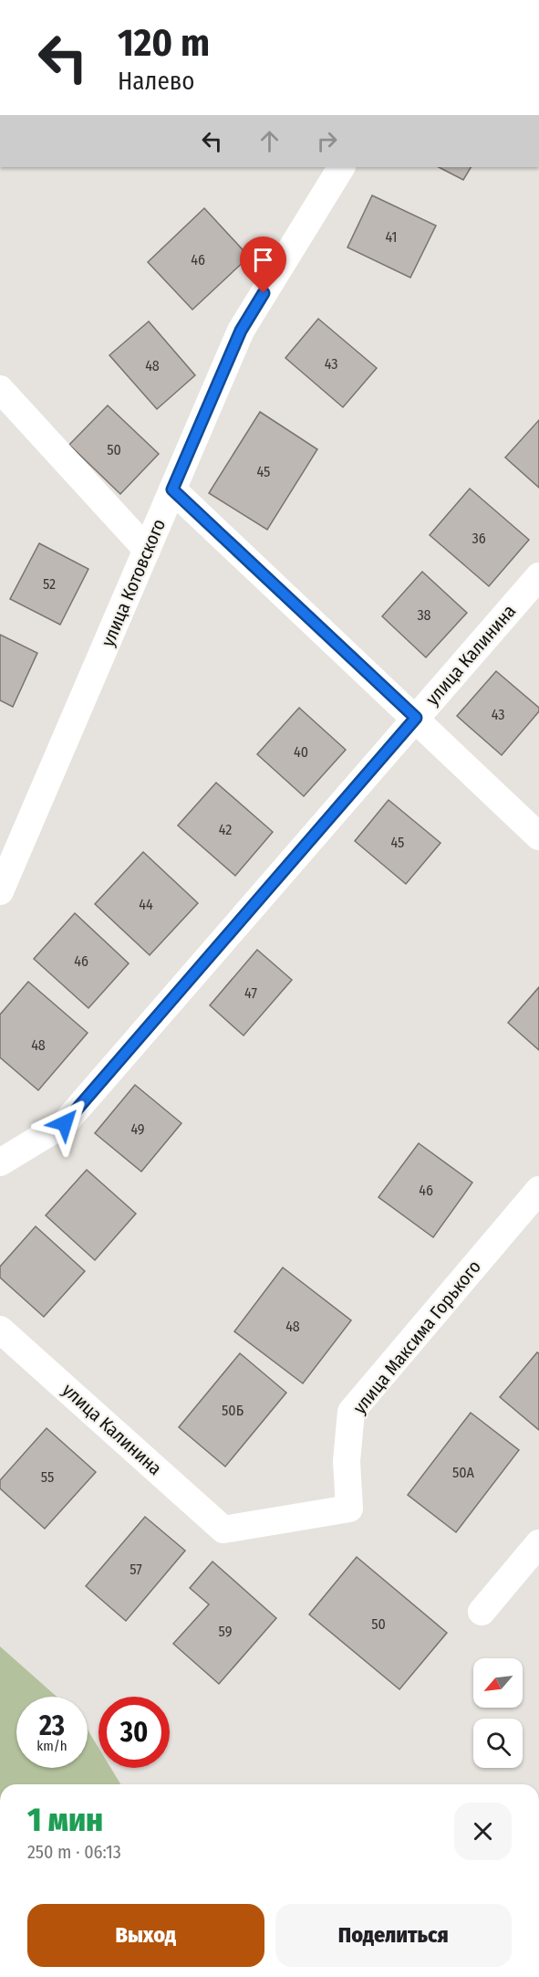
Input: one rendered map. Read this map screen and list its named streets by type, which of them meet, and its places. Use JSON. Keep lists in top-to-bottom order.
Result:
{
  "streets": {
    "street": ["улица Котовского", "улица Калинина", "улица Максима Горького"]
  },
  "crossings": [
    ["улица Калинина", "улица Максима Горького"]
  ],
  "house_numbers": [
    "41",
    "46",
    "43",
    "48",
    "50",
    "45",
    "36",
    "52",
    "38",
    "43",
    "40",
    "42",
    "45",
    "44",
    "46",
    "47",
    "48",
    "49",
    "46",
    "48",
    "50Б",
    "50А",
    "55",
    "57",
    "50",
    "59"
  ],
  "north": "bottom left",
  "page": {
    "turn": ["120 m", "Налево"],
    "speed": "23 km/h",
    "limit": "30",
    "heading": ["1 мин", "250 m · 06:13"],
    "buttons": ["Выход", "Поделиться"]
  }
}
